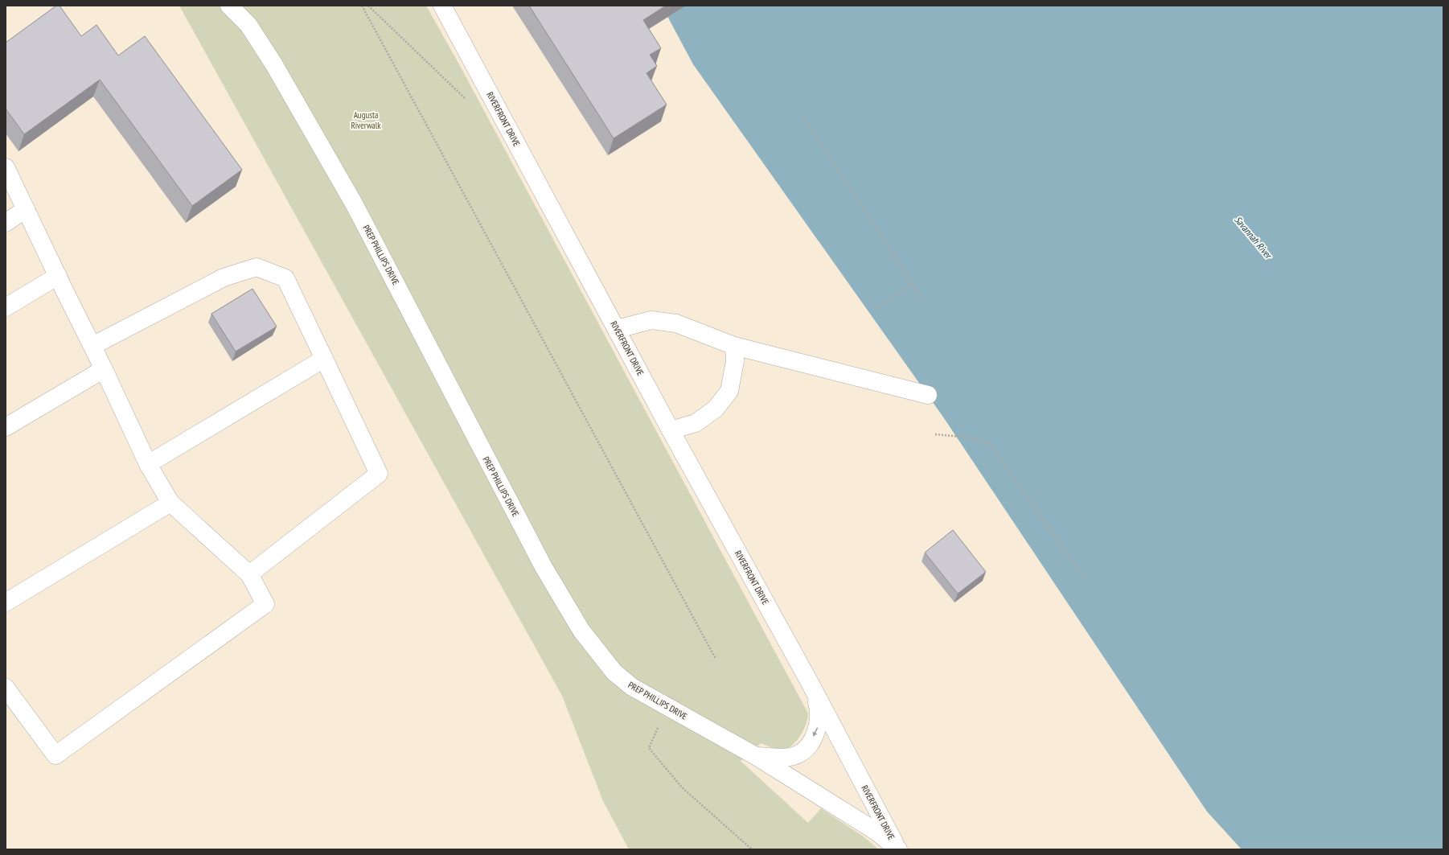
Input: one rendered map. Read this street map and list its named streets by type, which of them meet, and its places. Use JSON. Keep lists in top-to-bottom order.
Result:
{
  "streets": {
    "street": ["RIVERFRONT DRIVE", "PREP PHILLIPS DRIVE"]
  },
  "crossings": [
    ["RIVERFRONT DRIVE", "PREP PHILLIPS DRIVE"]
  ],
  "water": ["Savannah River"],
  "parks": ["Augusta Riverwalk"]
}
